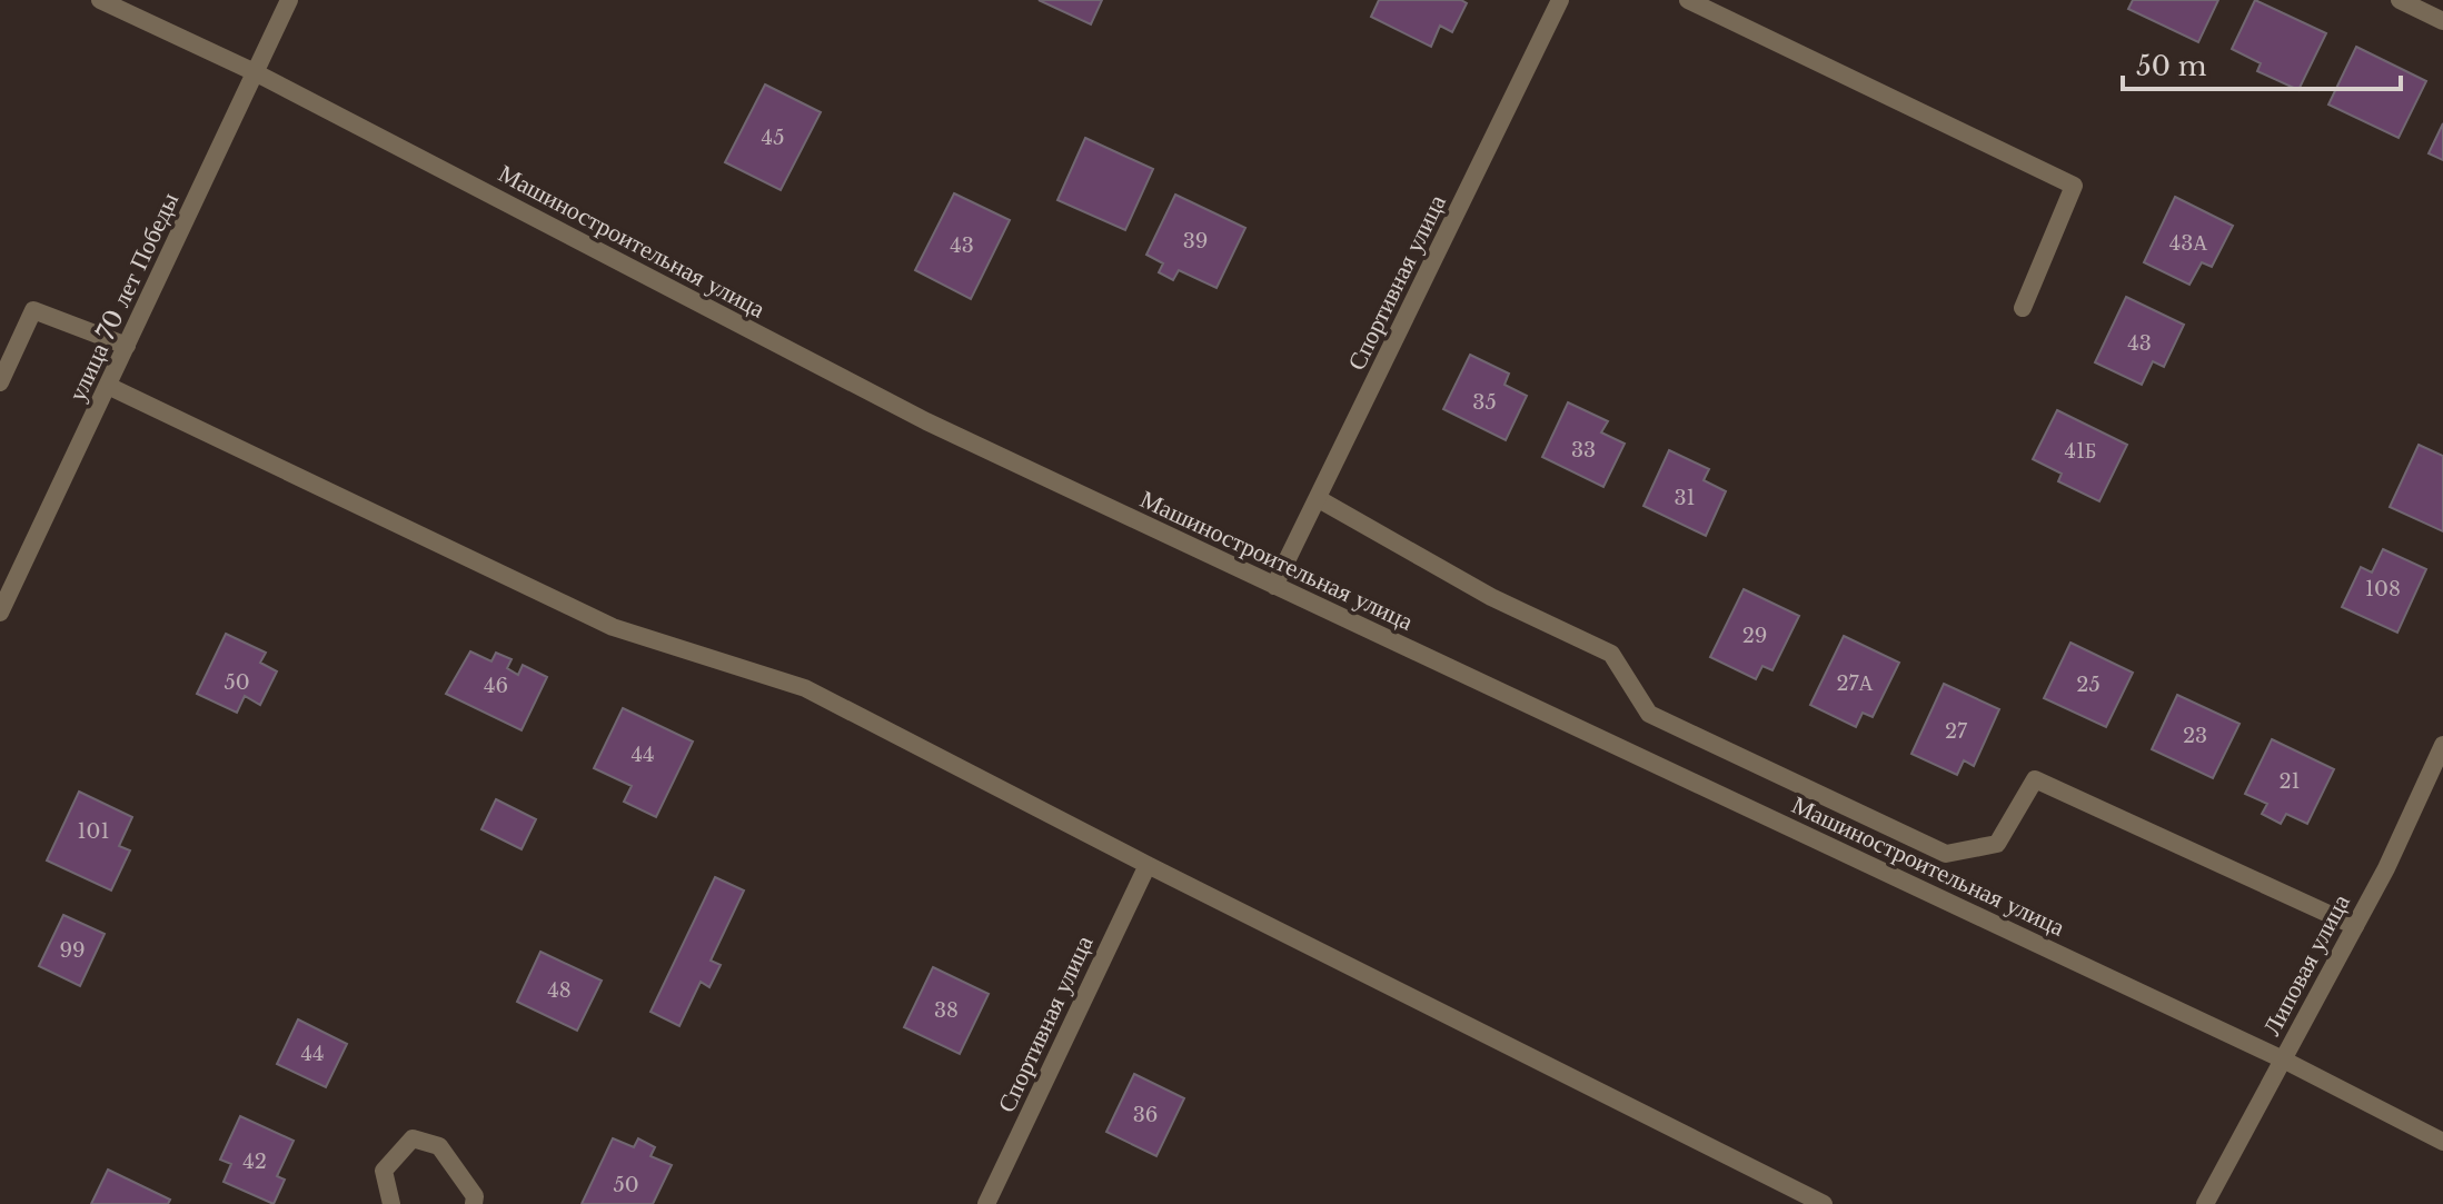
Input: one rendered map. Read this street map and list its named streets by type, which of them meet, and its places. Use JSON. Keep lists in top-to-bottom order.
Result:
{
  "streets": {
    "street": [
      "Машиностроительная улица",
      "Спортивная улица",
      "улица 70 лет Победы",
      "Липовая улица"
    ]
  },
  "crossings": [
    ["Машиностроительная улица", "Спортивная улица"],
    ["Машиностроительная улица", "улица 70 лет Победы"],
    ["Машиностроительная улица", "Липовая улица"]
  ],
  "house_numbers": [
    "45",
    "39",
    "43А",
    "43",
    "43",
    "35",
    "33",
    "41Б",
    "31",
    "108",
    "29",
    "50",
    "27А",
    "25",
    "46",
    "27",
    "23",
    "44",
    "21",
    "101",
    "99",
    "48",
    "38",
    "44",
    "36",
    "42",
    "50"
  ],
  "scale_bar": "50 m"
}
